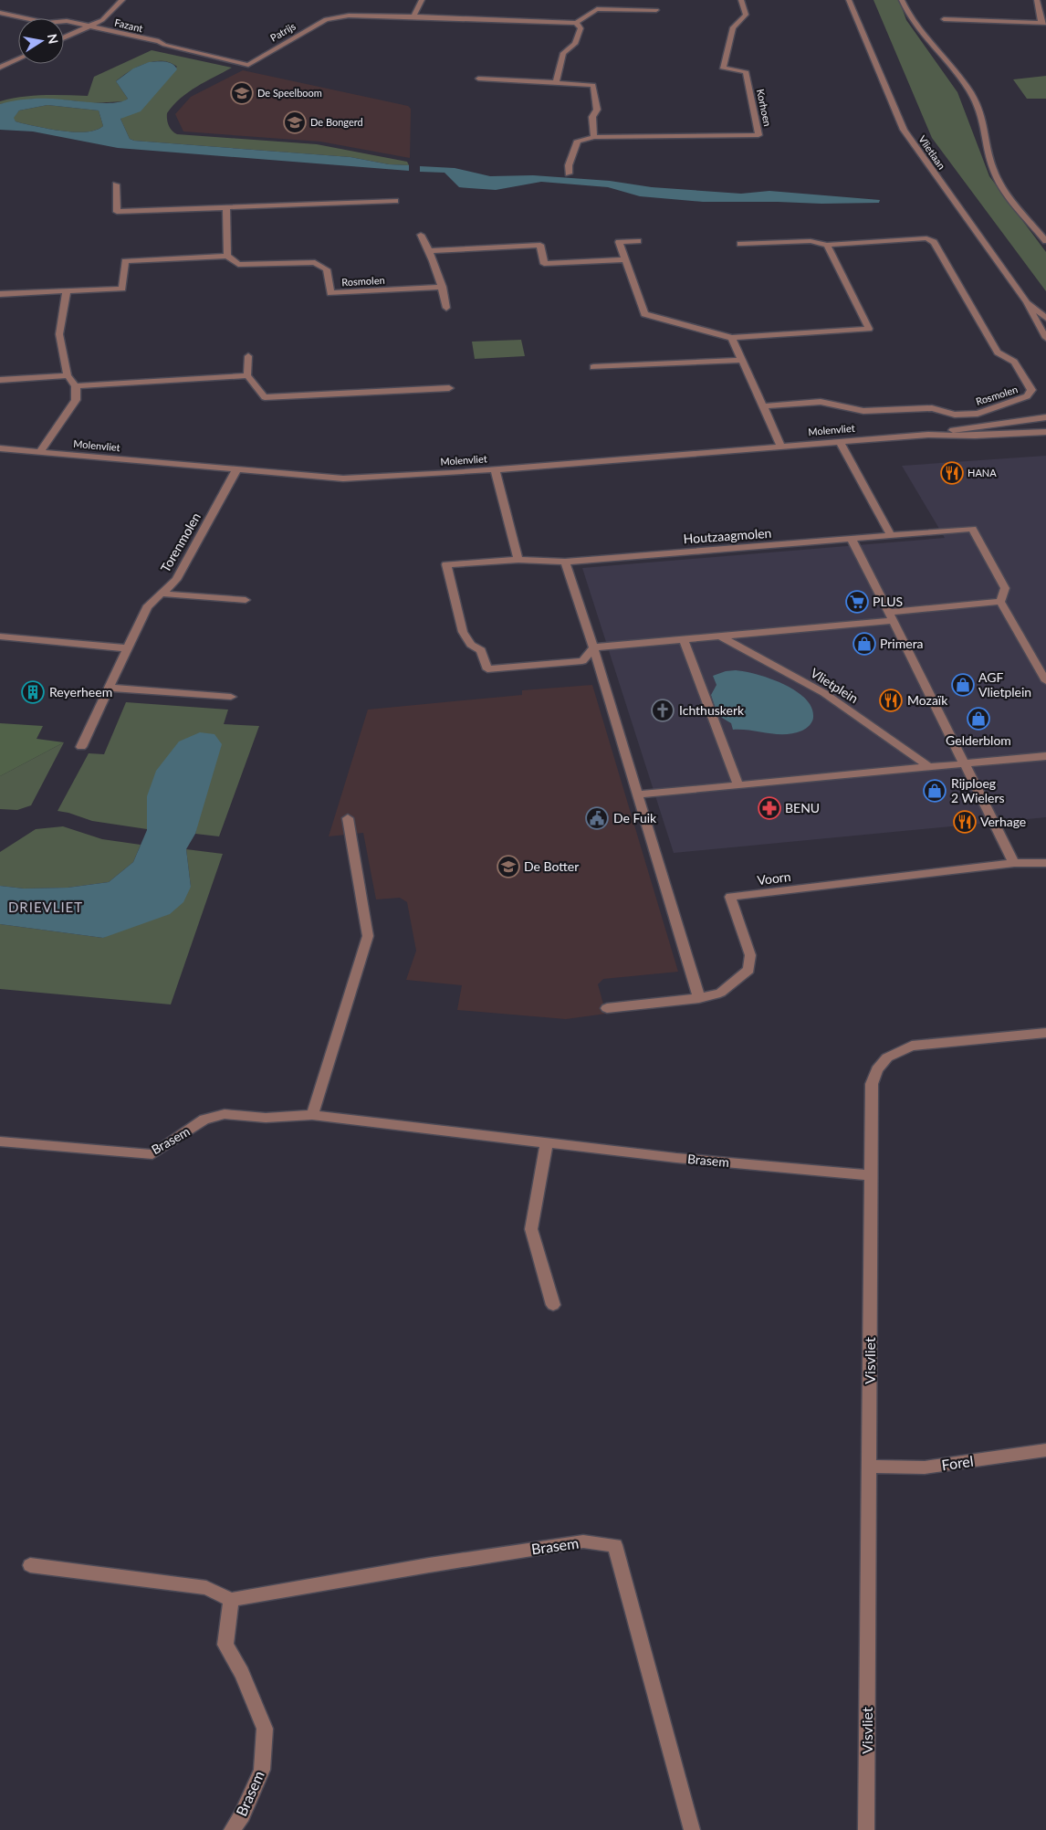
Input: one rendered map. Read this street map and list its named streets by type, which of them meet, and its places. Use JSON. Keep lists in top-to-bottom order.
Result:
{
  "streets": {
    "street": [
      "Fazant",
      "Patrijs",
      "Korhoen",
      "Vlietlaan",
      "Rosmolen",
      "Molenvliet",
      "Houtzaagmolen",
      "Torenmolen",
      "Vlietplein",
      "Voorn",
      "Brasem",
      "Visvliet",
      "Forel"
    ]
  },
  "crossings": [
    ["Fazant", "Patrijs"],
    ["Molenvliet", "Torenmolen"],
    ["Brasem", "Visvliet"],
    ["Visvliet", "Forel"]
  ],
  "districts": ["DRIEVLIET"],
  "places": {
    "school or university": ["De Speelboom", "De Bongerd", "De Botter"],
    "restaurant": ["HANA", "Mozaïk", "Verhage"],
    "supermarket": ["PLUS"],
    "shop": [
      "Primera",
      "AGF Vlietplein",
      "Gelderblom",
      "Rijploeg 2 Wielers"
    ],
    "building": ["Reyerheem"],
    "church": ["Ichthuskerk"],
    "pharmacy": ["BENU"],
    "public building": ["De Fuik"]
  },
  "north": "right"
}
